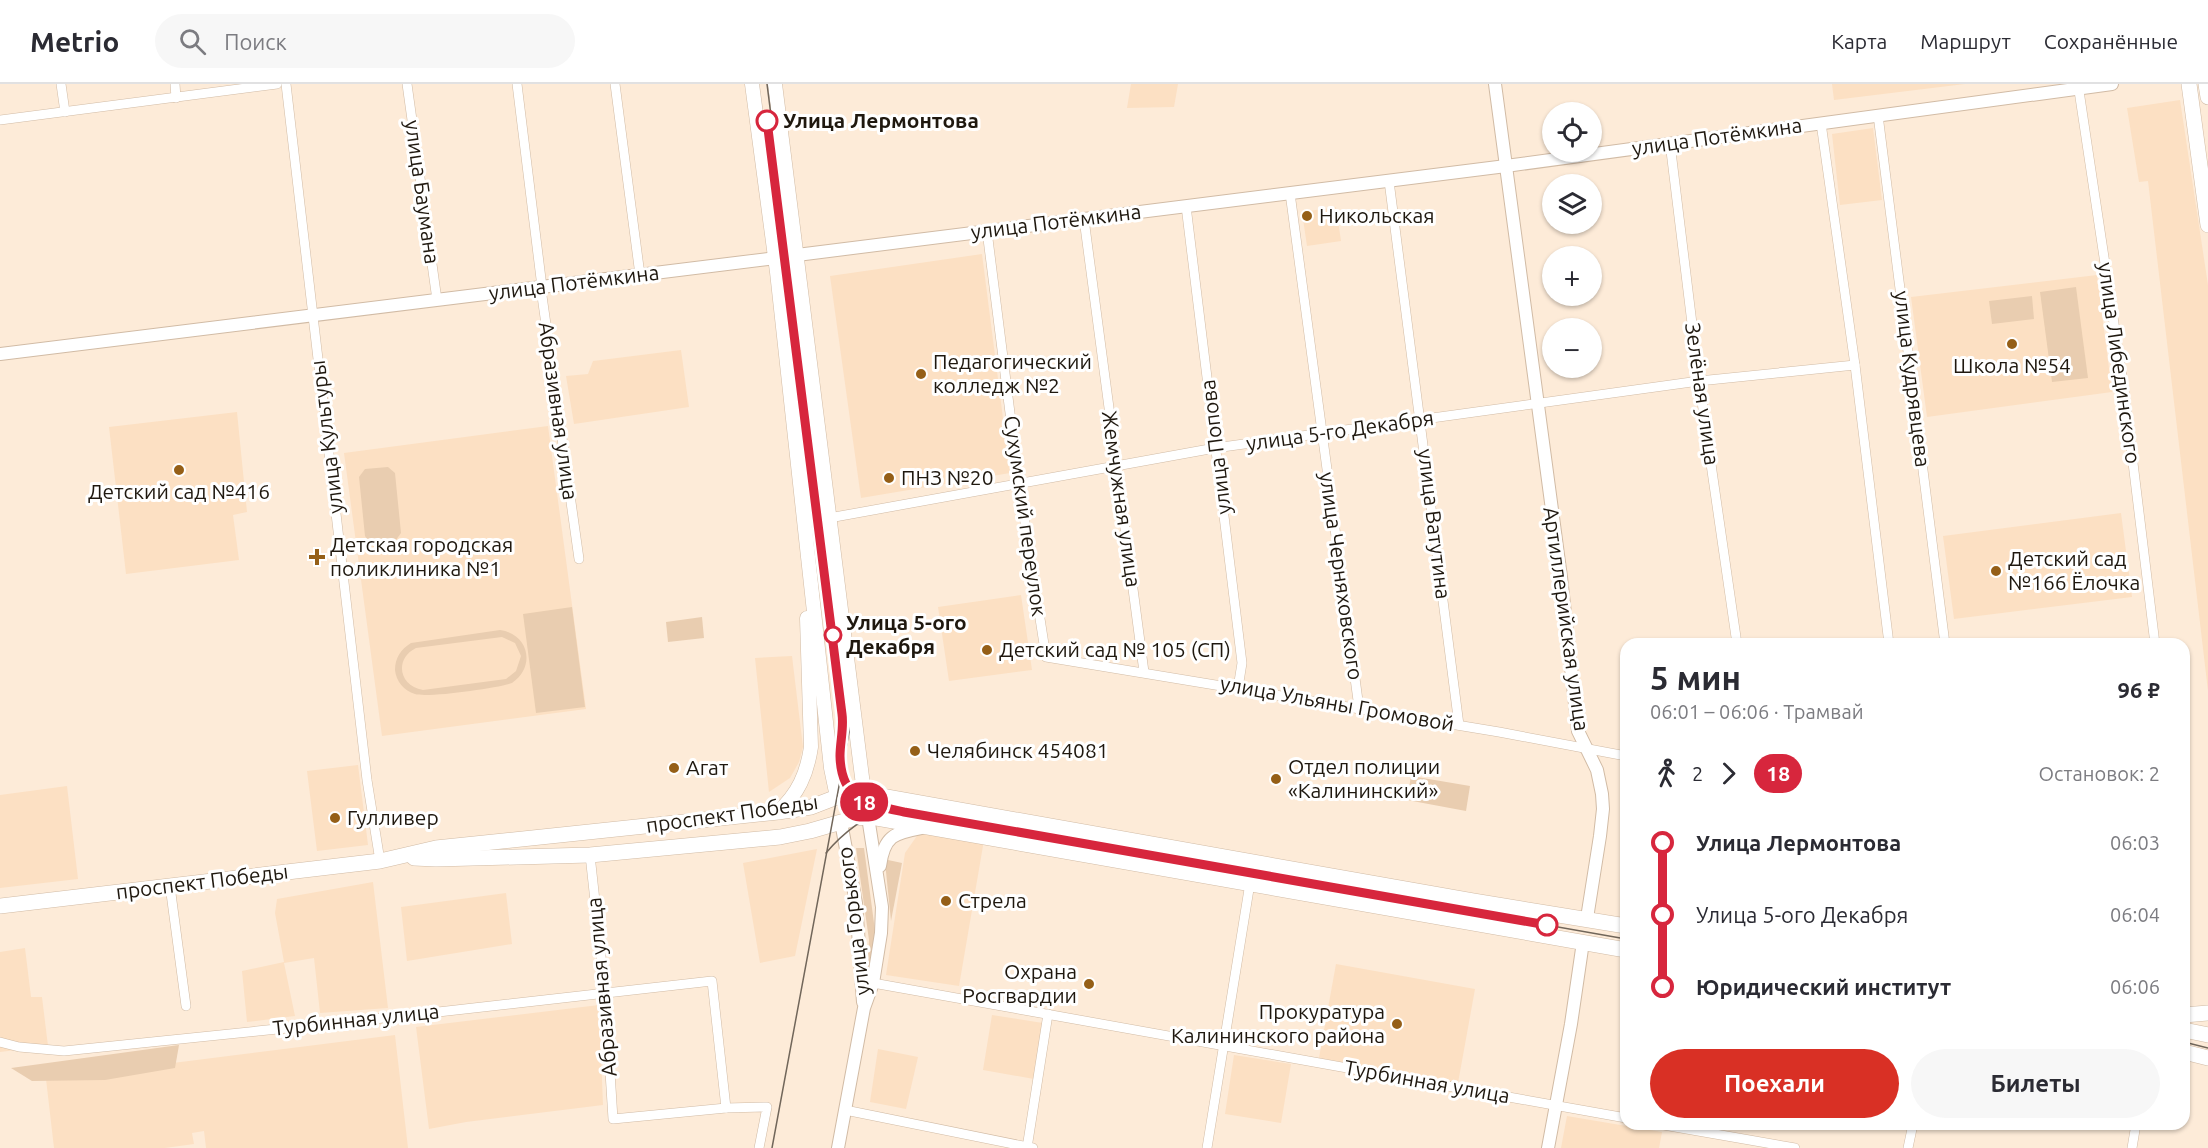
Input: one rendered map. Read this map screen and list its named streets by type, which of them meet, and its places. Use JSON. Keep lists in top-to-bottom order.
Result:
{
  "streets": {
    "main road": [
      "улица Потёмкина",
      "Артиллерийская улица",
      "проспект Победы",
      "улица Горького"
    ],
    "street": [
      "улица Баумана",
      "улица Либединского",
      "улица Кудрявцева",
      "Зелёная улица",
      "Абразивная улица",
      "улица 5-го Декабря",
      "улица Культуры",
      "улица Попова",
      "Жемчужная улица",
      "Сухумский переулок",
      "улица Ватутина",
      "улица Черняховского",
      "улица Ульяны Громовой",
      "Турбинная улица"
    ]
  },
  "crossings": [
    ["улица Потёмкина", "улица Баумана"],
    ["улица Потёмкина", "улица Либединского"],
    ["улица Потёмкина", "улица Кудрявцева"],
    ["улица Потёмкина", "Зелёная улица"],
    ["улица Потёмкина", "Абразивная улица"],
    ["улица Потёмкина", "улица Культуры"],
    ["улица Потёмкина", "улица Попова"],
    ["улица Потёмкина", "Жемчужная улица"],
    ["улица Потёмкина", "Сухумский переулок"],
    ["улица Потёмкина", "улица Ватутина"],
    ["улица Потёмкина", "улица Черняховского"],
    ["улица Потёмкина", "Артиллерийская улица"],
    ["улица Потёмкина", "улица Горького"],
    ["Зелёная улица", "улица 5-го Декабря"],
    ["Абразивная улица", "проспект Победы"],
    ["Абразивная улица", "Турбинная улица"],
    ["улица 5-го Декабря", "улица Попова"],
    ["улица 5-го Декабря", "Жемчужная улица"],
    ["улица 5-го Декабря", "Сухумский переулок"],
    ["улица 5-го Декабря", "улица Ватутина"],
    ["улица 5-го Декабря", "улица Черняховского"],
    ["улица 5-го Декабря", "Артиллерийская улица"],
    ["улица 5-го Декабря", "улица Горького"],
    ["улица Культуры", "проспект Победы"],
    ["улица Попова", "улица Ульяны Громовой"],
    ["Жемчужная улица", "улица Ульяны Громовой"],
    ["Сухумский переулок", "улица Ульяны Громовой"],
    ["улица Ватутина", "улица Ульяны Громовой"],
    ["улица Черняховского", "улица Ульяны Громовой"],
    ["Артиллерийская улица", "улица Ульяны Громовой"],
    ["Артиллерийская улица", "проспект Победы"],
    ["Артиллерийская улица", "Турбинная улица"],
    ["проспект Победы", "улица Горького"],
    ["улица Горького", "Турбинная улица"]
  ],
  "places": {
    "other": [
      "Улица Лермонтова",
      "Никольская",
      "Школа №54",
      "Педагогический колледж №2",
      "Детский сад №416",
      "ПНЗ №20",
      "Детский сад №166 Ёлочка",
      "Улица 5-ого Декабря",
      "Детский сад № 105 (СП)",
      "Челябинск 454081",
      "Агат",
      "Отдел полиции «Калининский»",
      "Гулливер",
      "Стрела",
      "Охрана Росгвардии",
      "Прокуратура Калининского района"
    ],
    "health": ["Детская городская поликлиника №1"]
  },
  "lines": ["tram line 18"],
  "page": {
    "header": "Metrio",
    "search": "Поиск",
    "nav": ["Карта", "Маршрут", "Сохранённые"],
    "on_map": "18",
    "map_buttons": ["+", "−"],
    "heading": ["5 мин", "06:01 – 06:06 · Трамвай", "96 ₽"],
    "legs": ["2", "18", "Остановок: 2"],
    "list": [
      {
        "name": "Улица Лермонтова",
        "value": "06:03"
      },
      {
        "name": "Улица 5-ого Декабря",
        "value": "06:04"
      },
      {
        "name": "Юридический институт",
        "value": "06:06"
      }
    ],
    "buttons": ["Поехали", "Билеты"]
  }
}
